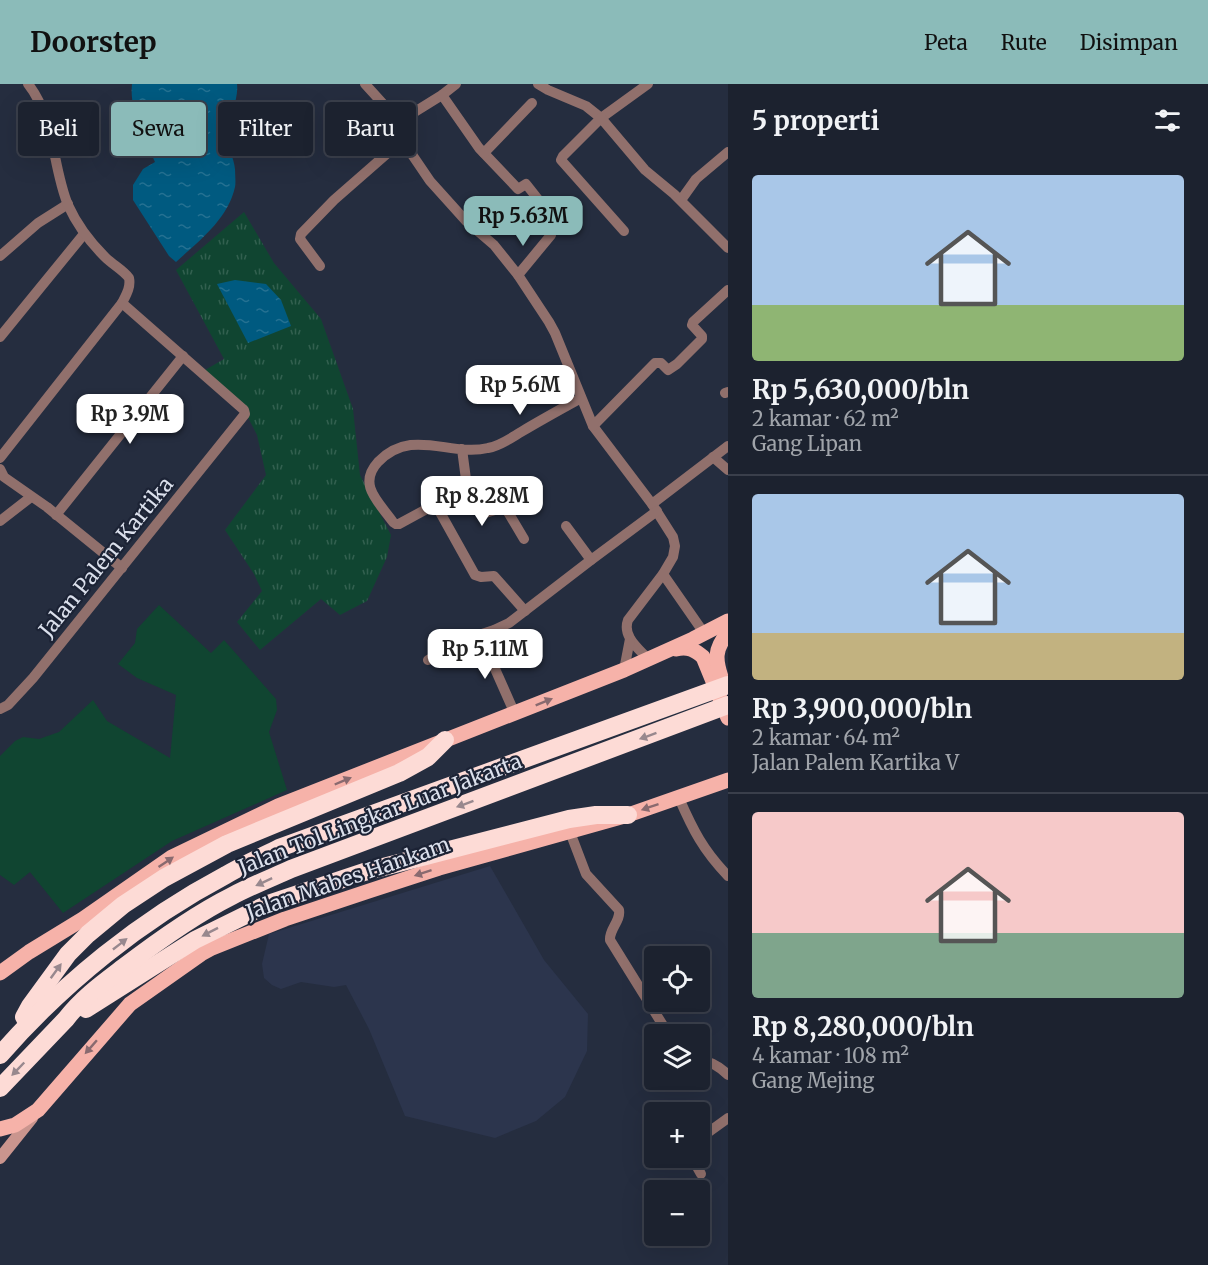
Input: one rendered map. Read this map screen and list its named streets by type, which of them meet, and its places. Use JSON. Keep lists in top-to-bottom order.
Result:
{
  "streets": {
    "highway": ["Jalan Tol Lingkar Luar Jakarta"],
    "main road": ["Jalan Mabes Hankam"],
    "street": ["Jalan Palem Kartika"]
  },
  "page": {
    "header": "Doorstep",
    "nav": ["Peta", "Rute", "Disimpan"],
    "heading": "5 properti",
    "chip": [
      "Beli",
      "Sewa",
      "Filter",
      "Baru"
    ],
    "list": [
      {
        "name": "Rp 5,630,000/bln",
        "note": "2 kamar · 62 m² · Gang Lipan"
      },
      {
        "name": "Rp 3,900,000/bln",
        "note": "2 kamar · 64 m² · Jalan Palem Kartika V"
      },
      {
        "name": "Rp 8,280,000/bln",
        "note": "4 kamar · 108 m² · Gang Mejing"
      }
    ],
    "price": [
      "Rp 5.63M",
      "Rp 5.6M",
      "Rp 3.9M",
      "Rp 8.28M",
      "Rp 5.11M"
    ],
    "map_buttons": ["+", "−"]
  }
}
